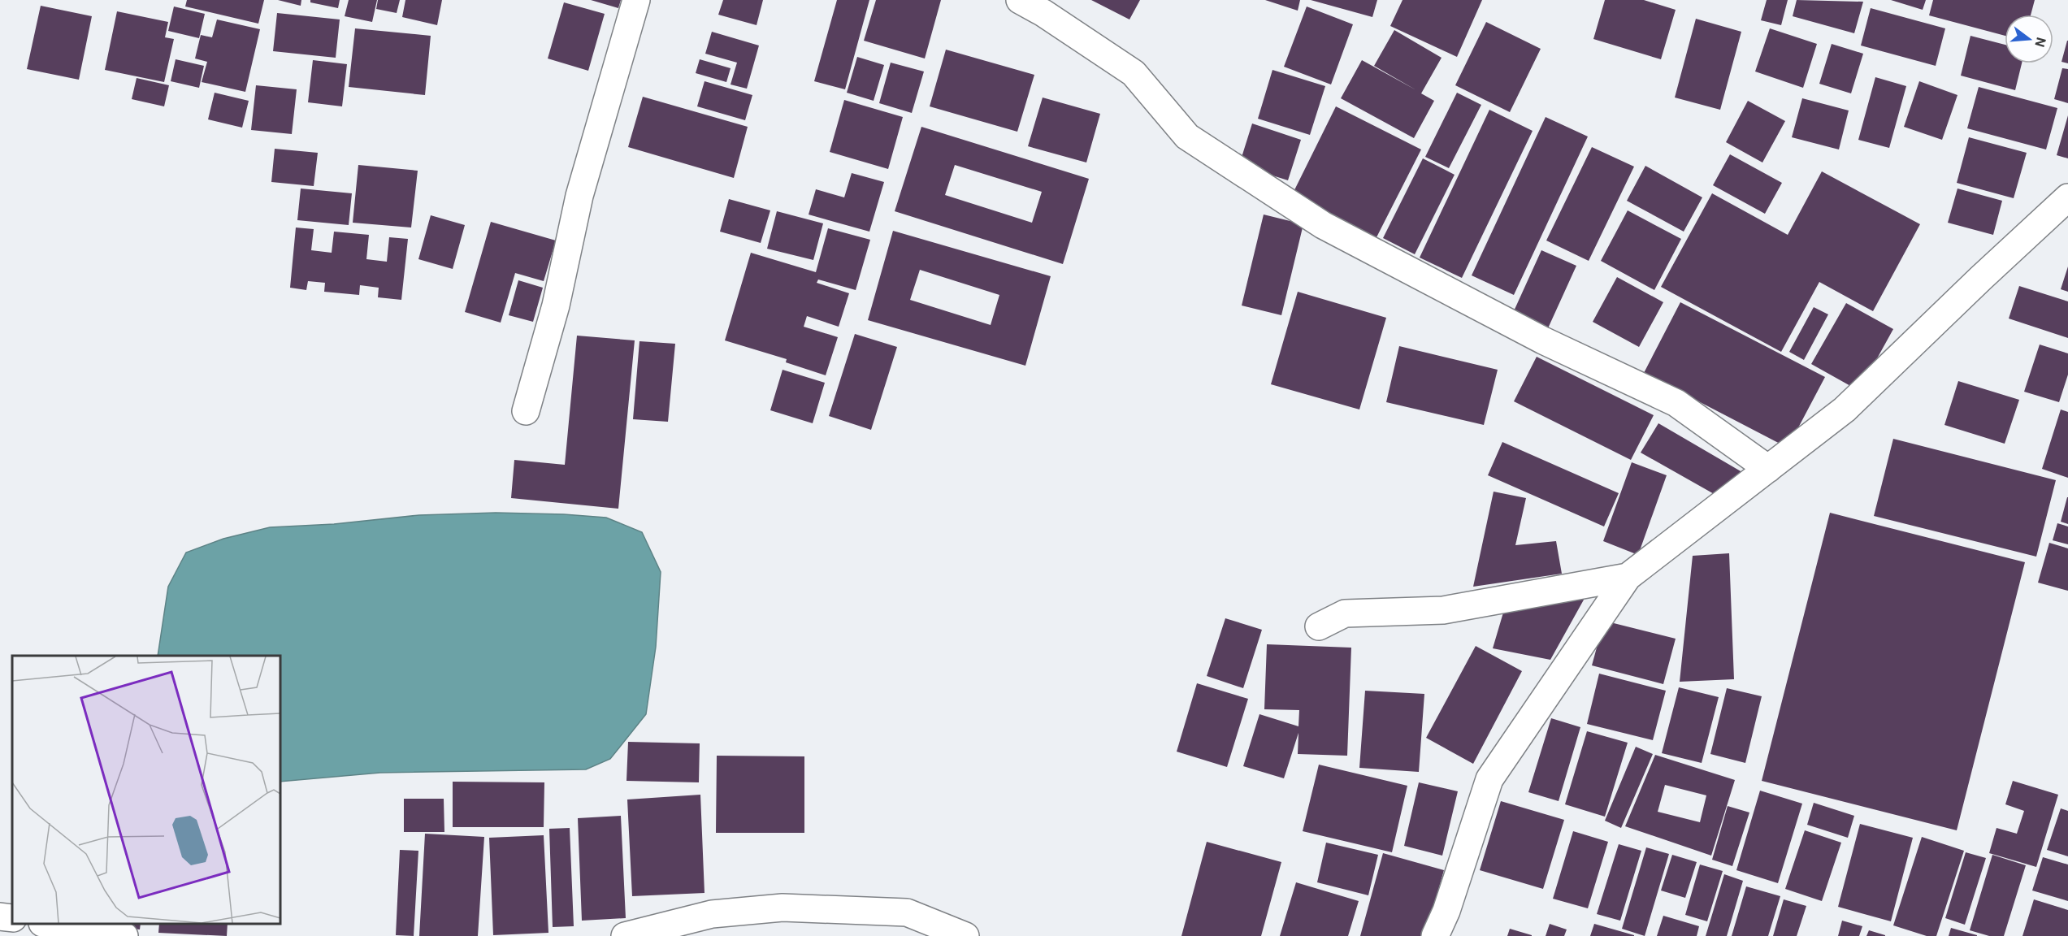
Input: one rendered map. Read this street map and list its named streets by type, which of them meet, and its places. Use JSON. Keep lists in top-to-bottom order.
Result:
{
  "north": "right"
}
